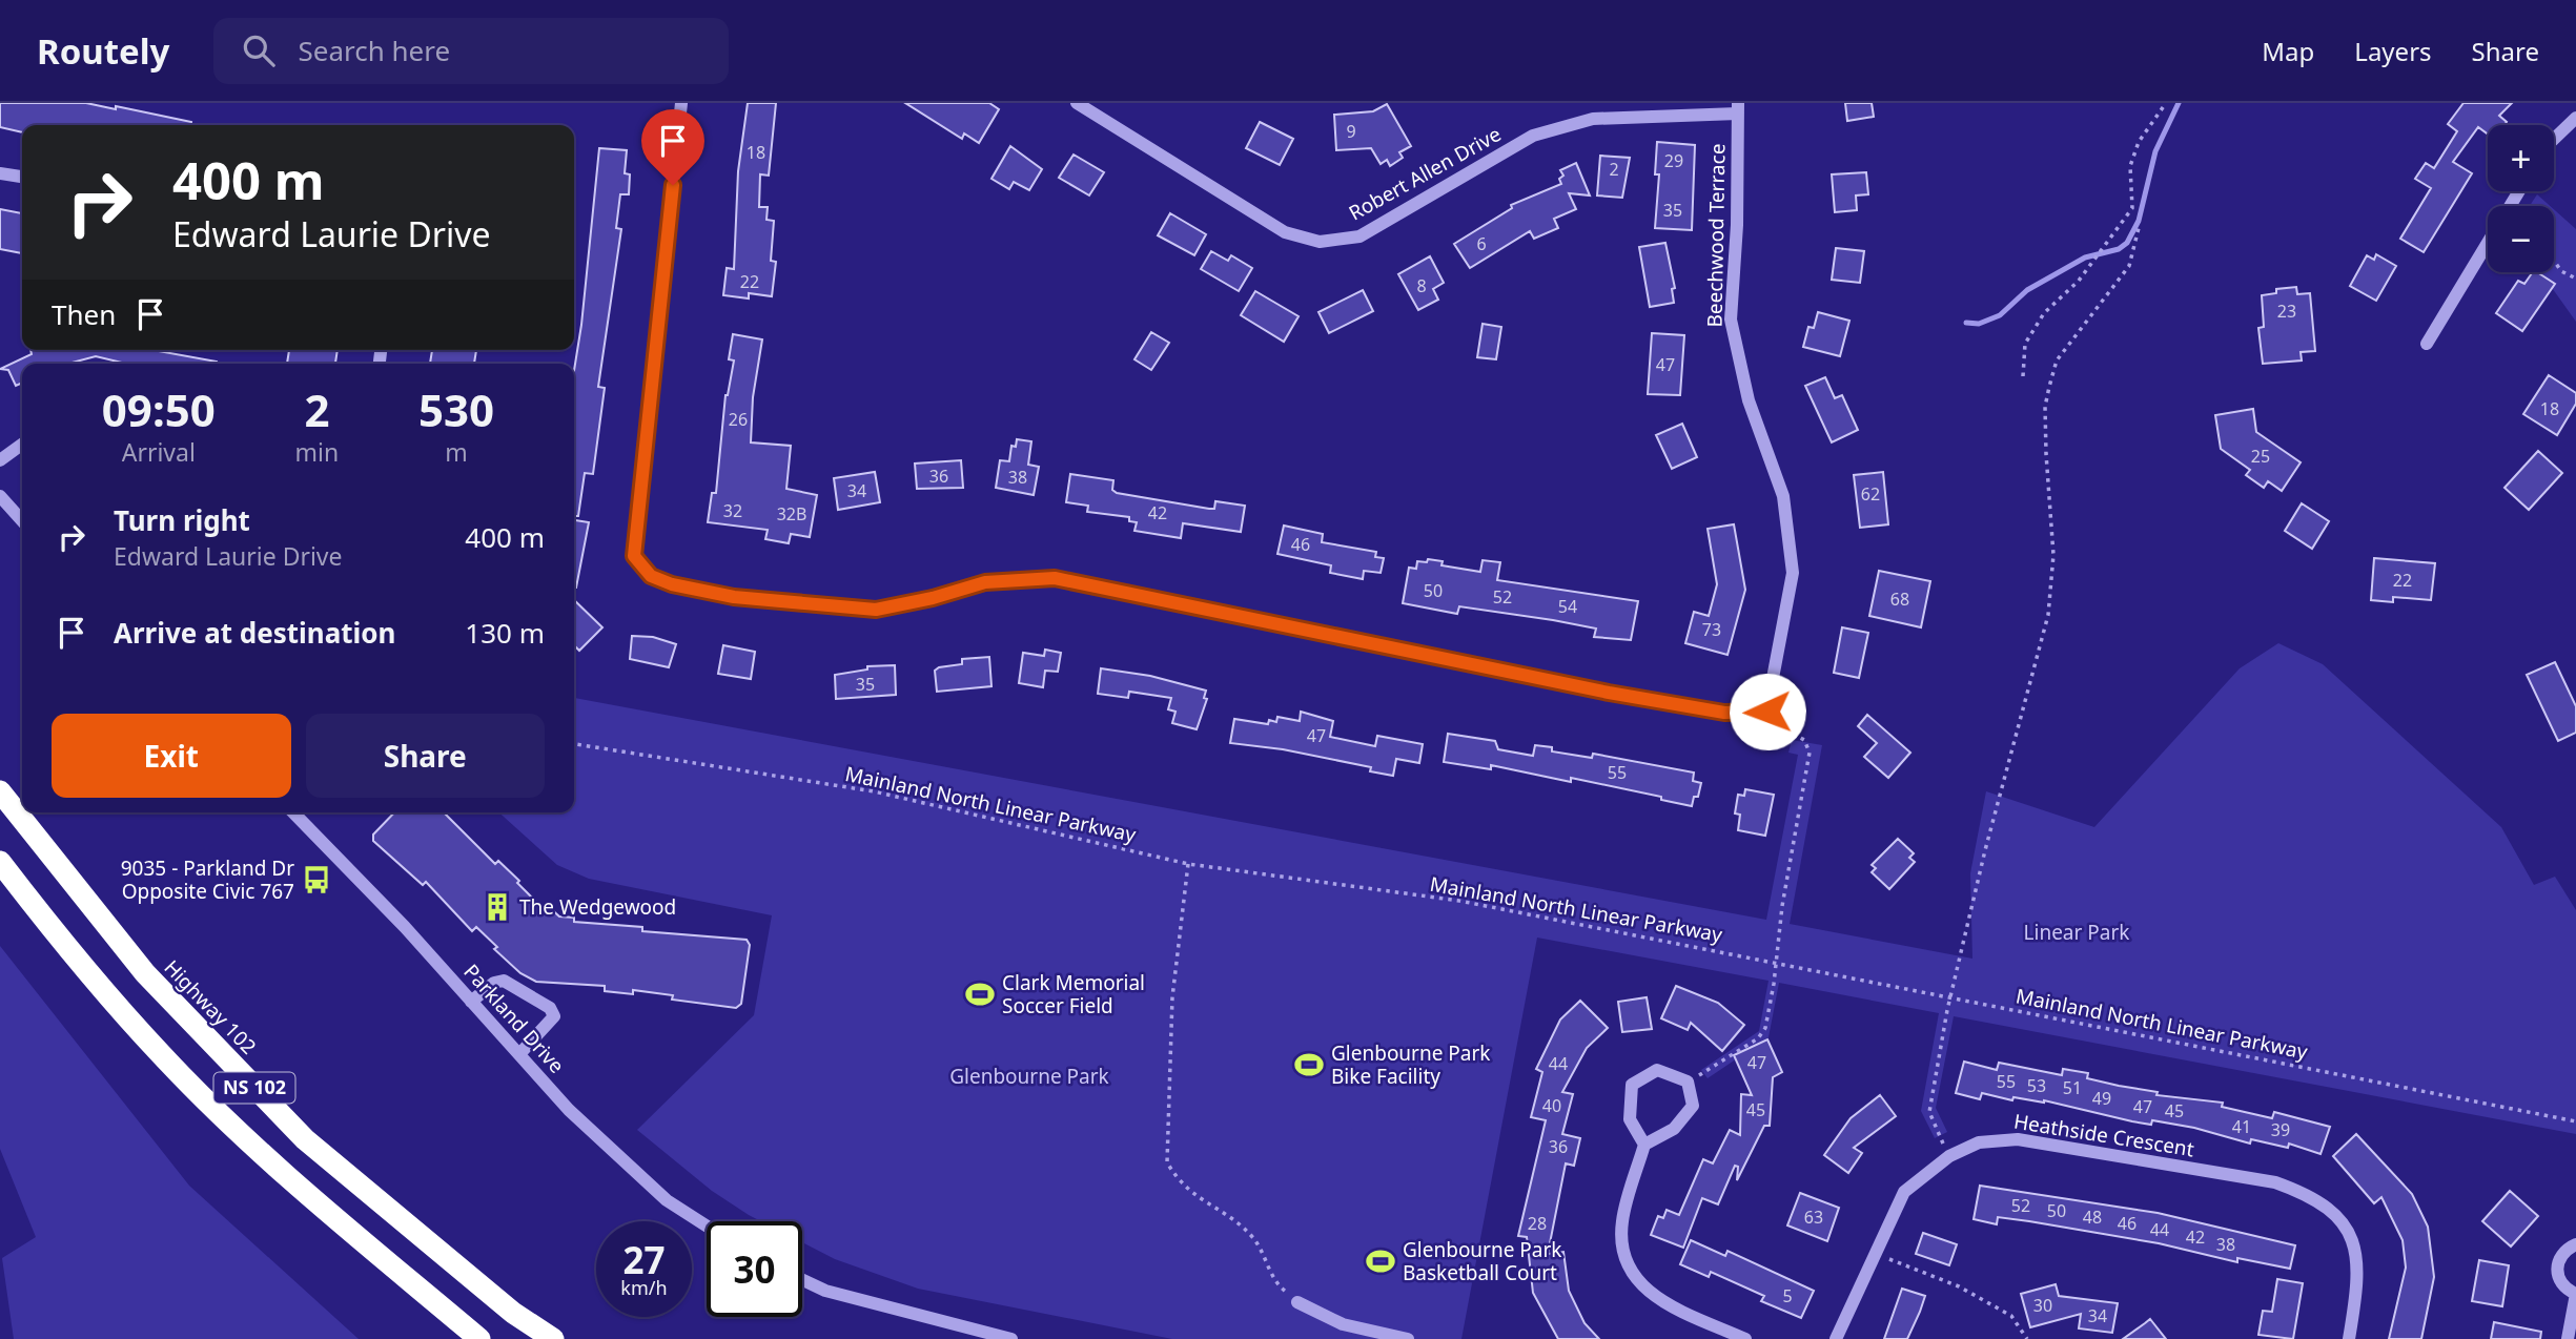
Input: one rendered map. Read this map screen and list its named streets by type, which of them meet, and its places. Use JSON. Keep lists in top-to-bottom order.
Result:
{
  "streets": {
    "highway": ["Highway 102", "NS 102"],
    "street": [
      "Robert Allen Drive",
      "Beechwood Terrace",
      "Parkland Drive",
      "Heathside Crescent"
    ],
    "path": ["Mainland North Linear Parkway"]
  },
  "crossings": [
    ["Robert Allen Drive", "Beechwood Terrace"]
  ],
  "parks": ["Linear Park", "Glenbourne Park"],
  "places": {
    "bus stop": ["9035 - Parkland Dr Opposite Civic 767"],
    "building": ["The Wedgewood"],
    "sports": ["Clark Memorial Soccer Field", "Glenbourne Park Bike Facility", "Glenbourne Park Basketball Court"]
  },
  "house_numbers": [
    "9",
    "18",
    "29",
    "2",
    "35",
    "6",
    "22",
    "8",
    "23",
    "47",
    "18",
    "26",
    "25",
    "36",
    "38",
    "34",
    "62",
    "32",
    "42",
    "32B",
    "46",
    "22",
    "50",
    "52",
    "68",
    "54",
    "73",
    "35",
    "47",
    "55",
    "47",
    "44",
    "55",
    "53",
    "51",
    "49",
    "40",
    "47",
    "45",
    "45",
    "41",
    "39",
    "36",
    "52",
    "50",
    "63",
    "48",
    "28",
    "46",
    "44",
    "42",
    "38",
    "5",
    "30",
    "34"
  ],
  "page": {
    "header": "Routely",
    "search": "Search here",
    "nav": ["Map", "Layers", "Share"],
    "map_buttons": ["+", "−"],
    "turn": ["400 m", "Edward Laurie Drive"],
    "then": "Then",
    "eta": [
      "09:50",
      "Arrival",
      "2",
      "min",
      "530",
      "m"
    ],
    "list": [
      {
        "name": "Turn right",
        "note": "Edward Laurie Drive",
        "value": "400 m"
      },
      {
        "name": "Arrive at destination",
        "value": "130 m"
      }
    ],
    "buttons": ["Exit", "Share"],
    "speed": "27 km/h",
    "limit": "30"
  }
}
